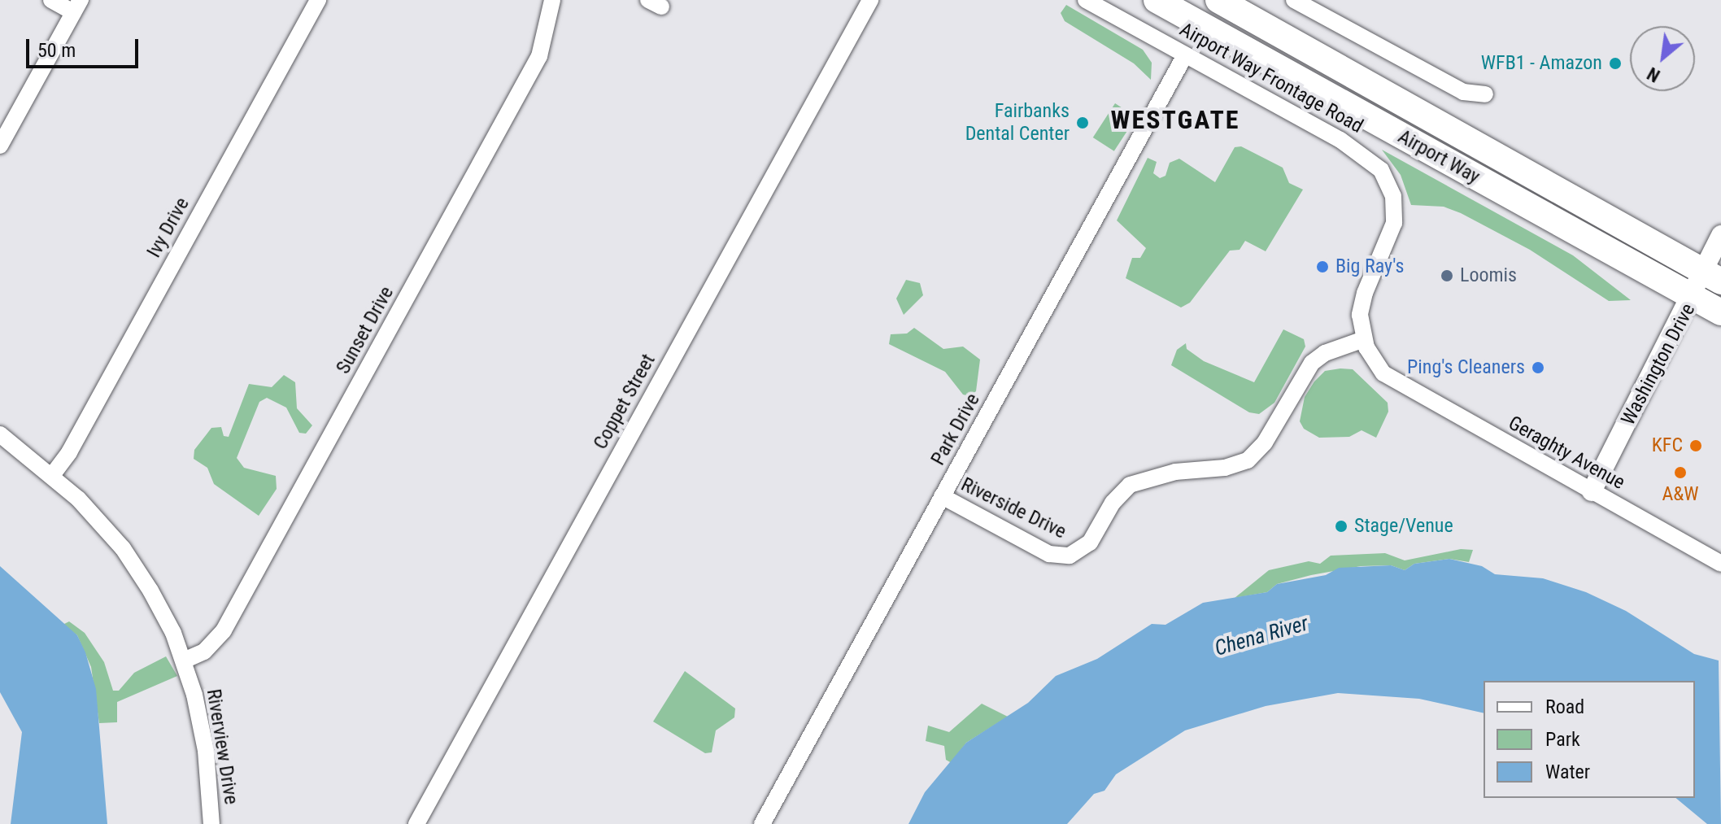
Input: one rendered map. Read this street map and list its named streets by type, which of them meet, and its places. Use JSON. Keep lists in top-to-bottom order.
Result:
{
  "streets": {
    "main road": ["Airport Way"],
    "street": [
      "Airport Way Frontage Road",
      "Ivy Drive",
      "Sunset Drive",
      "Washington Drive",
      "Coppet Street",
      "Park Drive",
      "Geraghty Avenue",
      "Riverside Drive",
      "Riverview Drive"
    ]
  },
  "crossings": [
    ["Airport Way Frontage Road", "Park Drive"],
    ["Airport Way Frontage Road", "Geraghty Avenue"],
    ["Airport Way Frontage Road", "Riverside Drive"],
    ["Airport Way", "Washington Drive"],
    ["Ivy Drive", "Riverview Drive"],
    ["Sunset Drive", "Riverview Drive"],
    ["Washington Drive", "Geraghty Avenue"],
    ["Park Drive", "Riverside Drive"],
    ["Geraghty Avenue", "Riverside Drive"]
  ],
  "districts": ["WESTGATE"],
  "water": ["Chena River"],
  "places": [
    "WFB1 - Amazon",
    "Fairbanks Dental Center",
    "Big Ray's",
    "Loomis",
    "Ping's Cleaners",
    "KFC",
    "A&W",
    "Stage/Venue"
  ],
  "legend": ["Road", "Park", "Water"],
  "scale_bar": "50 m",
  "north": "bottom left"
}
